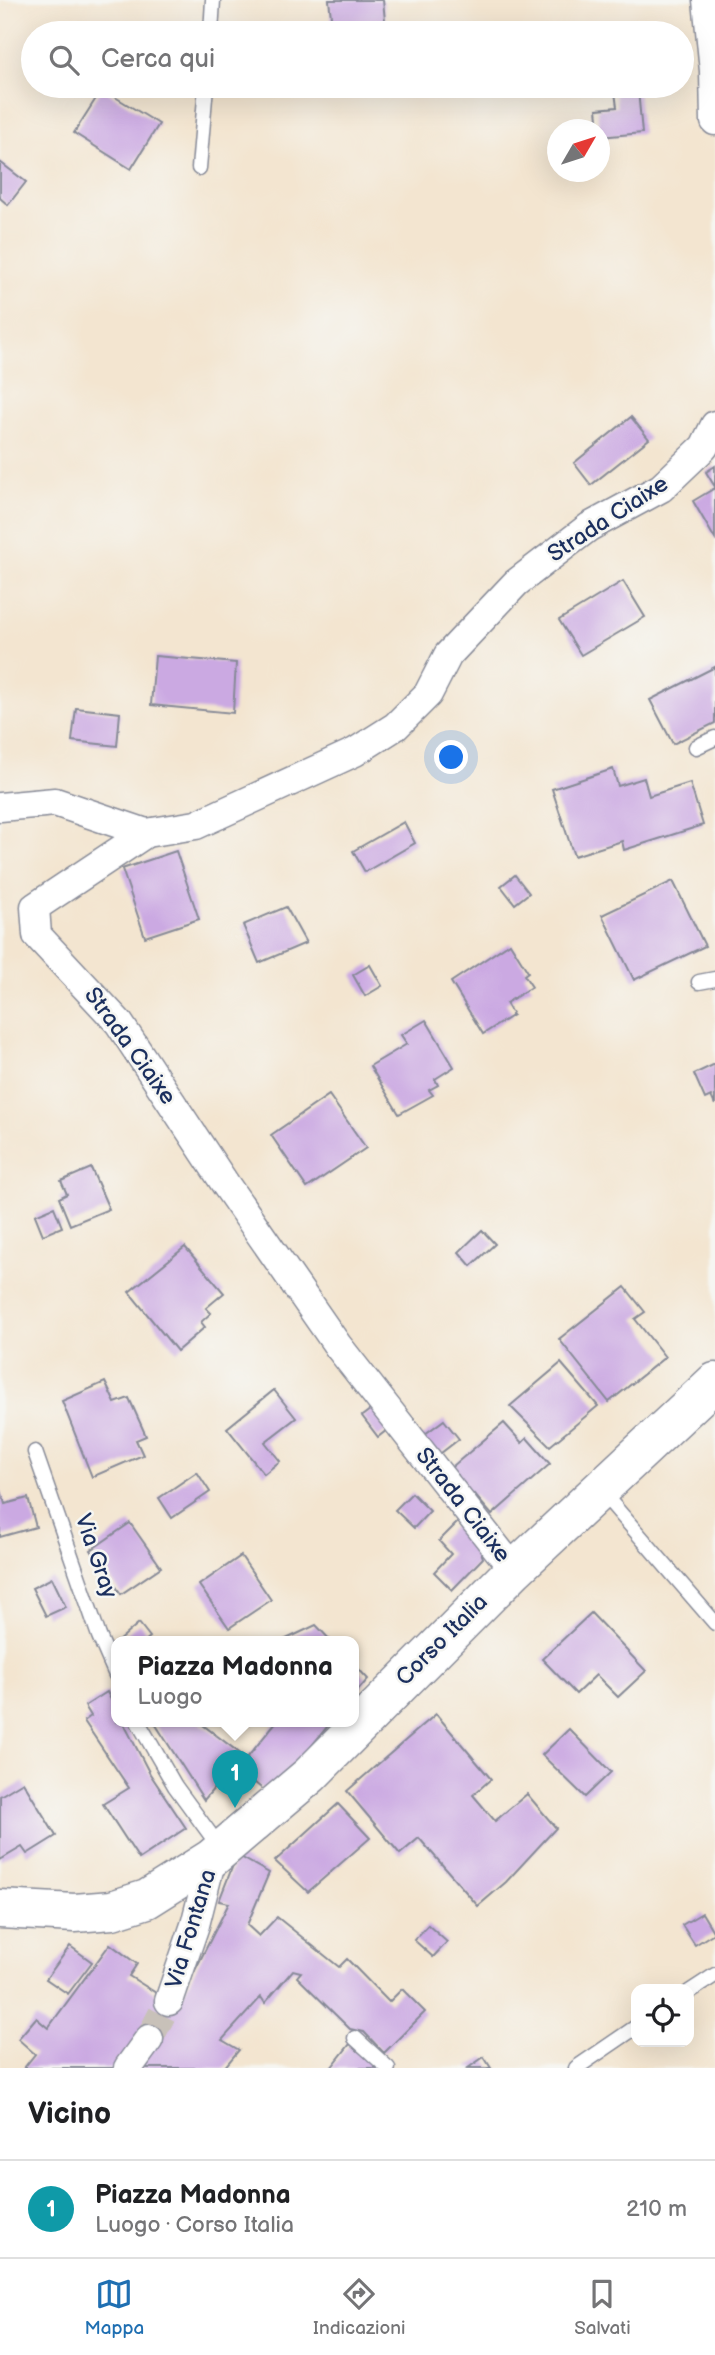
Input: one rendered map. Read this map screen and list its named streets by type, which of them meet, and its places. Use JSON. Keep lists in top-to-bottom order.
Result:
{
  "streets": {
    "main road": ["Corso Italia"],
    "street": ["Strada Ciaixe", "Via Fontana"],
    "lane": ["Via Gray"]
  },
  "crossings": [
    ["Strada Ciaixe", "Corso Italia"],
    ["Corso Italia", "Via Fontana"]
  ],
  "north": "top right",
  "page": {
    "search": "Cerca qui",
    "popup": ["Piazza Madonna", "Luogo"],
    "pins": "1",
    "heading": "Vicino",
    "list": [
      {
        "mark": "1",
        "name": "Piazza Madonna",
        "note": "Luogo · Corso Italia",
        "value": "210 m"
      }
    ],
    "nav": ["Mappa", "Indicazioni", "Salvati"]
  }
}
